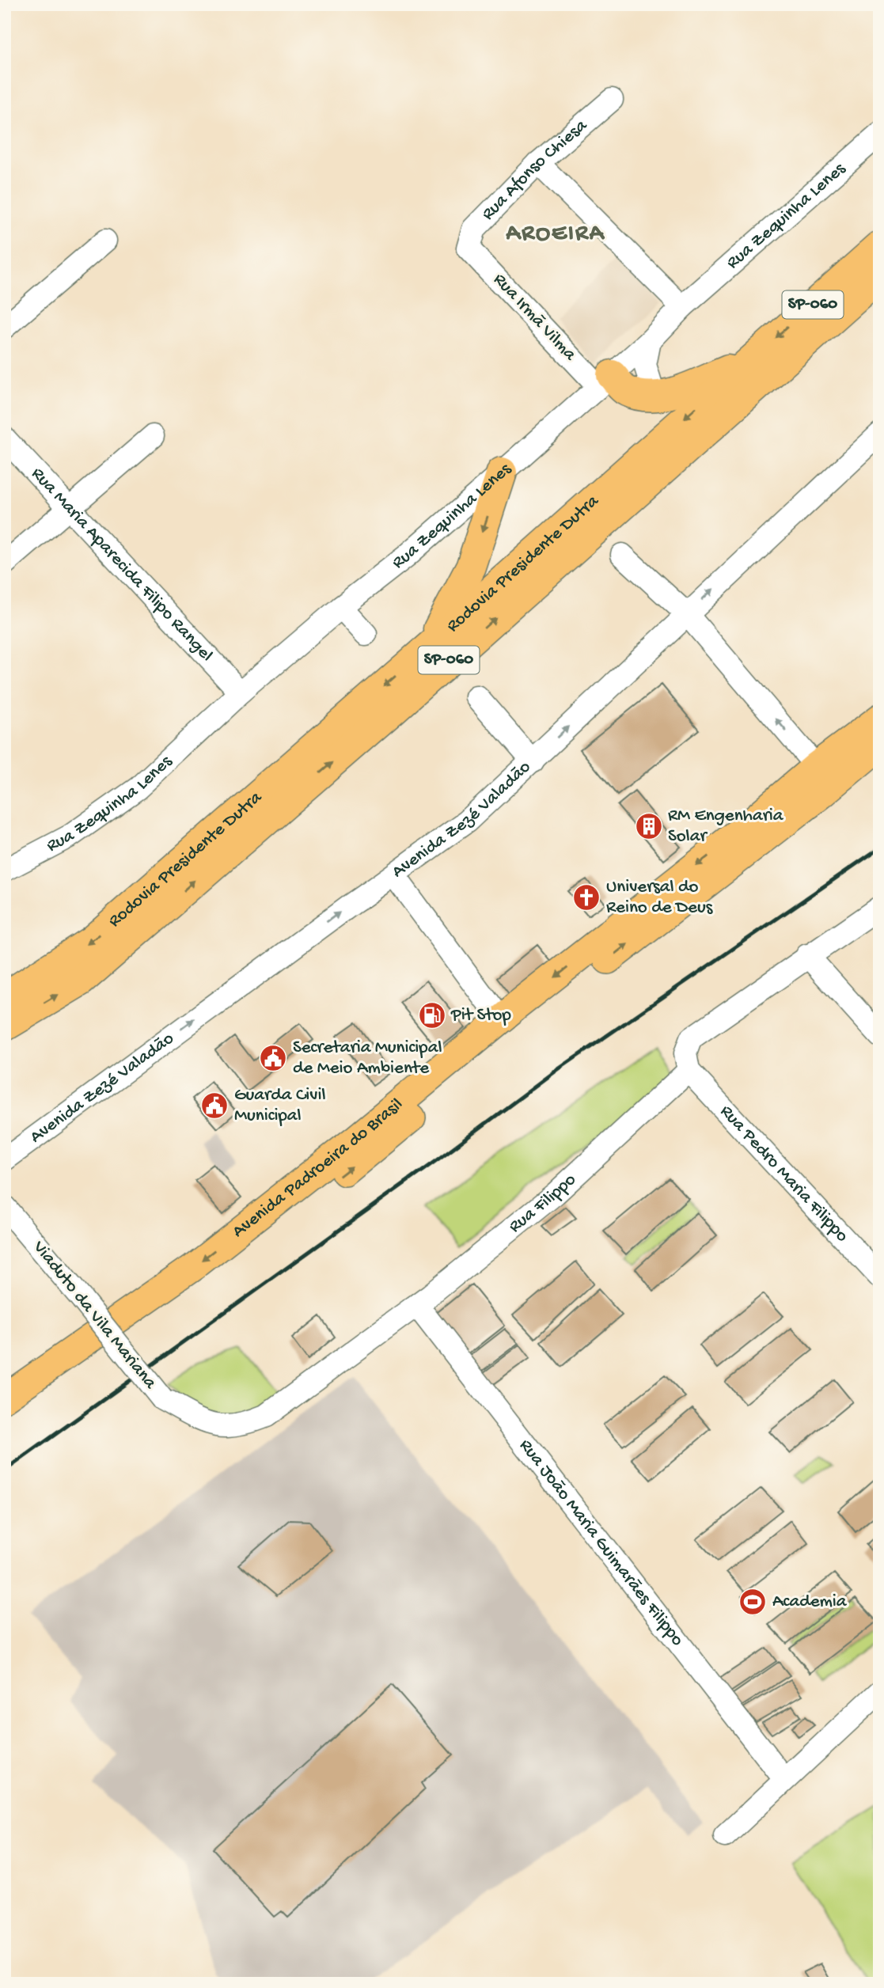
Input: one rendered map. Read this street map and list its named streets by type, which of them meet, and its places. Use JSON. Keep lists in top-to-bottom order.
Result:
{
  "streets": {
    "highway": ["SP-060", "Rodovia Presidente Dutra"],
    "main road": ["Avenida Padroeira do Brasil"],
    "street": [
      "Rua Afonso Chiesa",
      "Rua Zequinha Lenes",
      "Rua Irmã Vilma",
      "Rua Maria Aparecida Filipo Rangel",
      "Avenida Zezé Valadão",
      "Rua Pedro Maria Filippo",
      "Rua Filippo",
      "Viaduto da Vila Mariana",
      "Rua João Maria Guimarães Filippo"
    ]
  },
  "crossings": [
    ["Rua Afonso Chiesa", "Rua Irmã Vilma"],
    ["Rua Zequinha Lenes", "Rua Irmã Vilma"],
    ["Rua Zequinha Lenes", "Rua Maria Aparecida Filipo Rangel"],
    ["Rua Pedro Maria Filippo", "Rua Filippo"],
    ["Rua Filippo", "Viaduto da Vila Mariana"],
    ["Rua Filippo", "Rua João Maria Guimarães Filippo"]
  ],
  "one_way": ["Avenida Zezé Valadão"],
  "districts": ["AROEIRA"],
  "places": {
    "building": ["RM Engenharia Solar"],
    "church": ["Universal do Reino de Deus"],
    "fuel station": ["Pit Stop"],
    "public building": ["Secretaria Municipal de Meio Ambiente", "Guarda Civil Municipal"],
    "sports": ["Academia"]
  }
}
